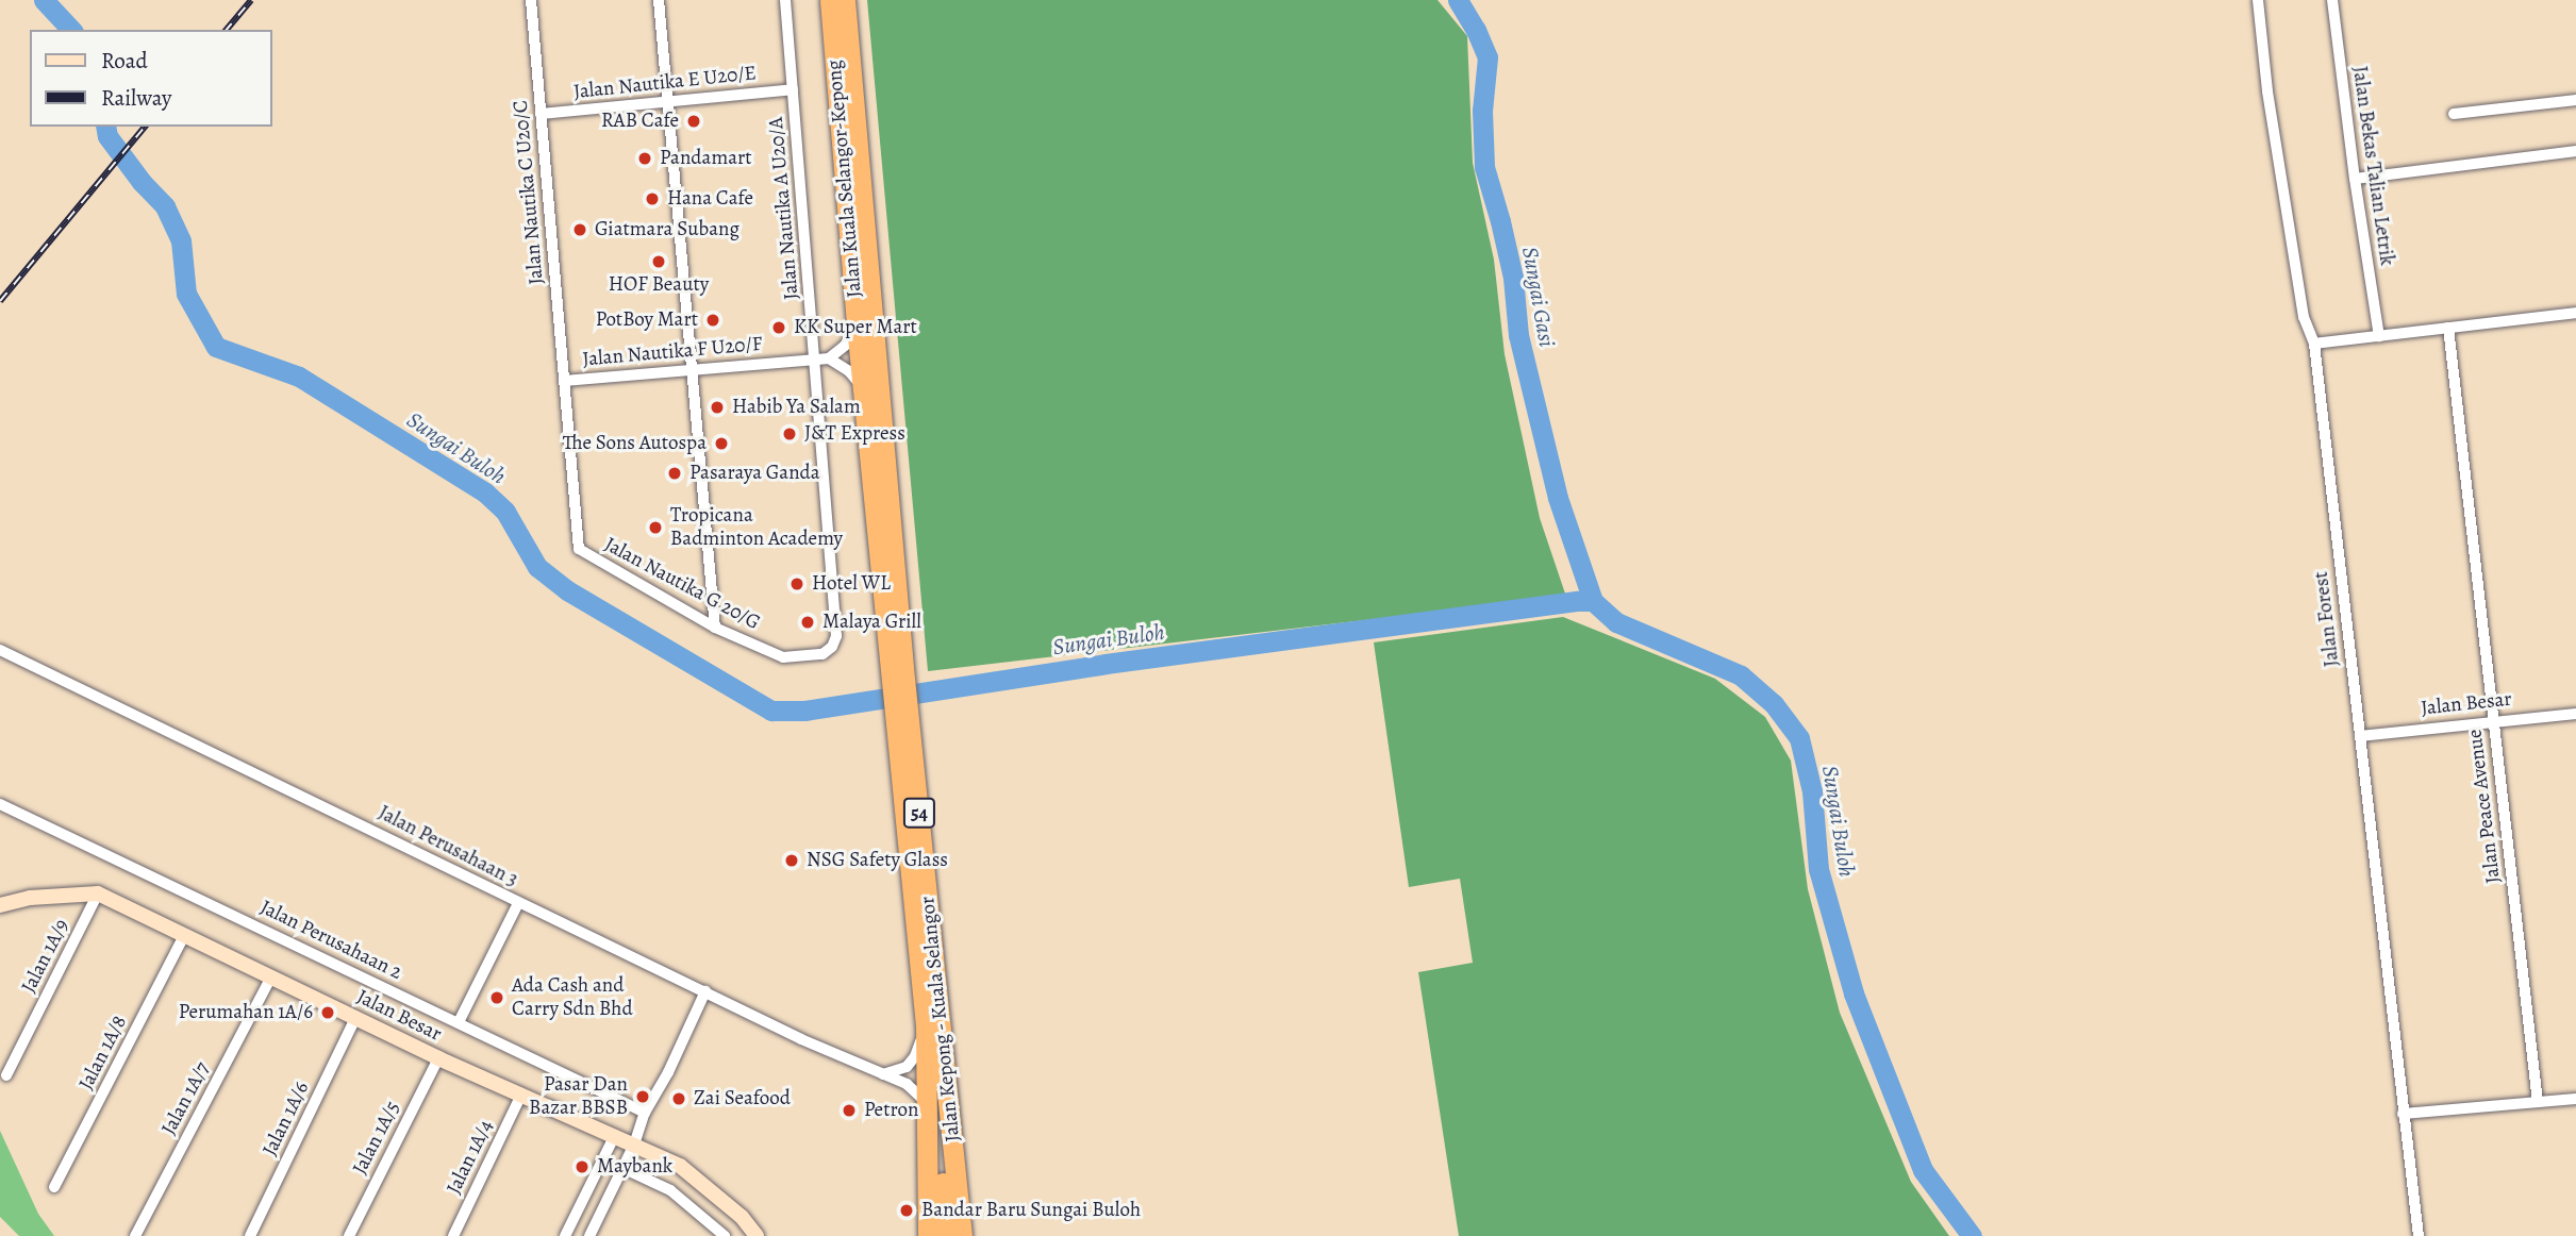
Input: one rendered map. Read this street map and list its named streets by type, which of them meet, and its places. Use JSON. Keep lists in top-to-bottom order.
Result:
{
  "streets": {
    "highway": ["Jalan Kuala Selangor-Kepong", "54", "Jalan Kepong - Kuala Selangor"],
    "street": [
      "Jalan Nautika E U20/E",
      "Jalan Bekas Talian Letrik",
      "Jalan Nautika C U20/C",
      "Jalan Nautika A U20/A",
      "Jalan Nautika F U20/F",
      "Jalan Nautika G 20/G",
      "Jalan Forest",
      "Jalan Besar",
      "Jalan Peace Avenue",
      "Jalan Perusahaan 3",
      "Jalan Perusahaan 2",
      "Jalan 1A/9",
      "Jalan 1A/8",
      "Jalan 1A/7",
      "Jalan 1A/6",
      "Jalan 1A/5",
      "Jalan 1A/4"
    ]
  },
  "crossings": [
    ["Jalan Nautika E U20/E", "Jalan Nautika C U20/C"],
    ["Jalan Nautika E U20/E", "Jalan Nautika A U20/A"],
    ["Jalan Kuala Selangor-Kepong", "Jalan Kepong - Kuala Selangor"],
    ["Jalan Nautika C U20/C", "Jalan Nautika F U20/F"],
    ["Jalan Nautika C U20/C", "Jalan Nautika G 20/G"],
    ["Jalan Nautika A U20/A", "Jalan Nautika F U20/F"],
    ["Jalan Nautika A U20/A", "Jalan Nautika G 20/G"],
    ["Jalan Nautika F U20/F", "Jalan Nautika G 20/G"],
    ["Jalan Forest", "Jalan Besar"],
    ["Jalan Besar", "Jalan Peace Avenue"],
    ["Jalan Besar", "Jalan 1A/9"],
    ["Jalan Besar", "Jalan 1A/8"],
    ["Jalan Besar", "Jalan 1A/7"],
    ["Jalan Besar", "Jalan 1A/6"],
    ["Jalan Besar", "Jalan 1A/5"],
    ["Jalan Besar", "Jalan 1A/4"],
    ["54", "Jalan Perusahaan 3"],
    ["54", "Jalan Kepong - Kuala Selangor"],
    ["Jalan Perusahaan 3", "Jalan Kepong - Kuala Selangor"]
  ],
  "water": ["Sungai Gasi", "Sungai Buloh"],
  "places": [
    "RAB Cafe",
    "Pandamart",
    "Hana Cafe",
    "Giatmara Subang",
    "HOF Beauty",
    "PotBoy Mart",
    "KK Super Mart",
    "Habib Ya Salam",
    "J&T Express",
    "The Sons Autospa",
    "Pasaraya Ganda",
    "Tropicana Badminton Academy",
    "Hotel WL",
    "Malaya Grill",
    "NSG Safety Glass",
    "Ada Cash and Carry Sdn Bhd",
    "Perumahan 1A/6",
    "Pasar Dan Bazar BBSB",
    "Zai Seafood",
    "Petron",
    "Maybank",
    "Bandar Baru Sungai Buloh"
  ],
  "legend": ["Road", "Railway"]
}
